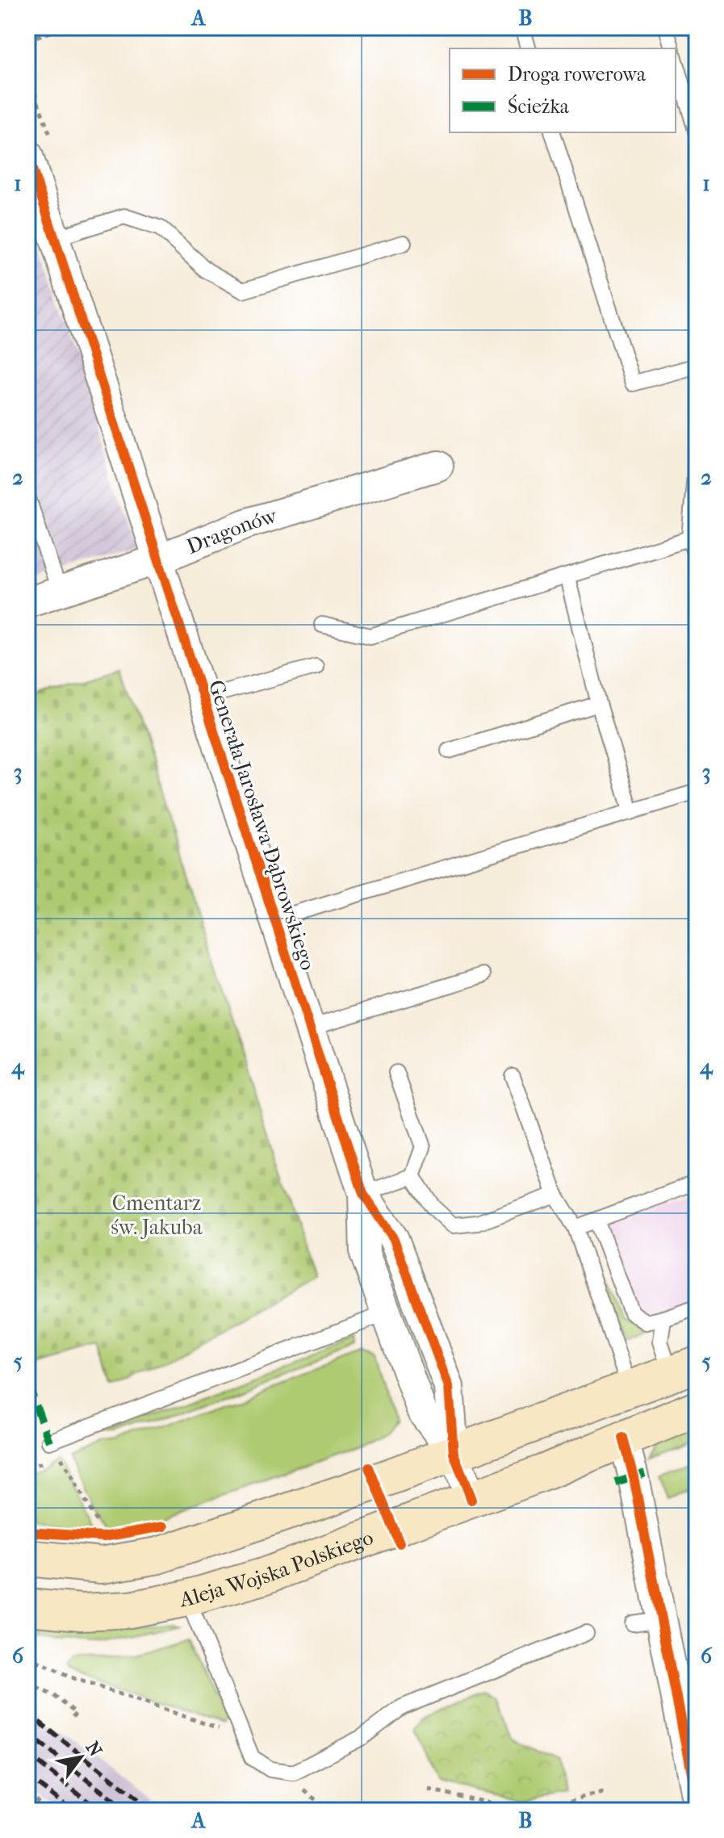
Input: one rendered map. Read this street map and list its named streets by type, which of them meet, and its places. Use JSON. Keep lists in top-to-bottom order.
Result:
{
  "streets": {
    "main road": ["Aleja Wojska Polskiego"],
    "street": ["Dragonów", "Generała Jarosława Dąbrowskiego"]
  },
  "crossings": [
    ["Dragonów", "Generała Jarosława Dąbrowskiego"],
    ["Generała Jarosława Dąbrowskiego", "Aleja Wojska Polskiego"]
  ],
  "parks": ["Cmentarz św. Jakuba"],
  "legend": ["Droga rowerowa", "Ścieżka"],
  "north": "top right",
  "grid": {
    "columns": ["A", "B"],
    "rows": [
      "1",
      "2",
      "3",
      "4",
      "5",
      "6"
    ]
  }
}
